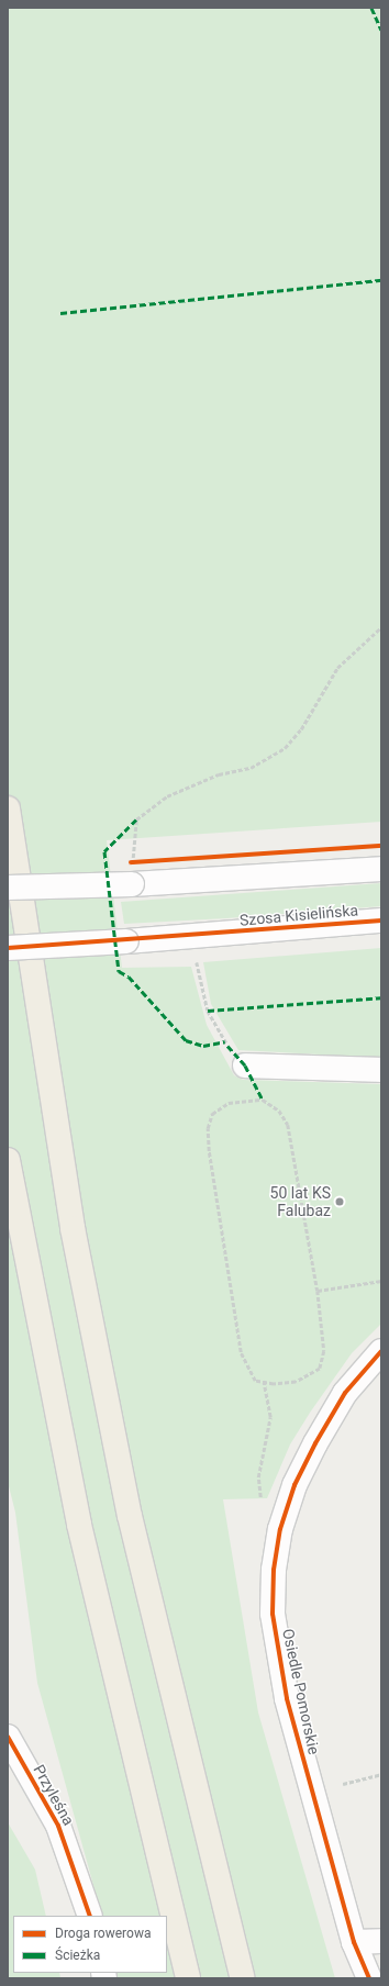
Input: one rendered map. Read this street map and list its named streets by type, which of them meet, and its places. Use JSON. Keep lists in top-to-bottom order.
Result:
{
  "streets": {
    "street": ["Szosa Kisielińska", "Osiedle Pomorskie", "Przyleśna"]
  },
  "places": ["50 lat KS Falubaz"],
  "legend": ["Droga rowerowa", "Ścieżka"]
}
